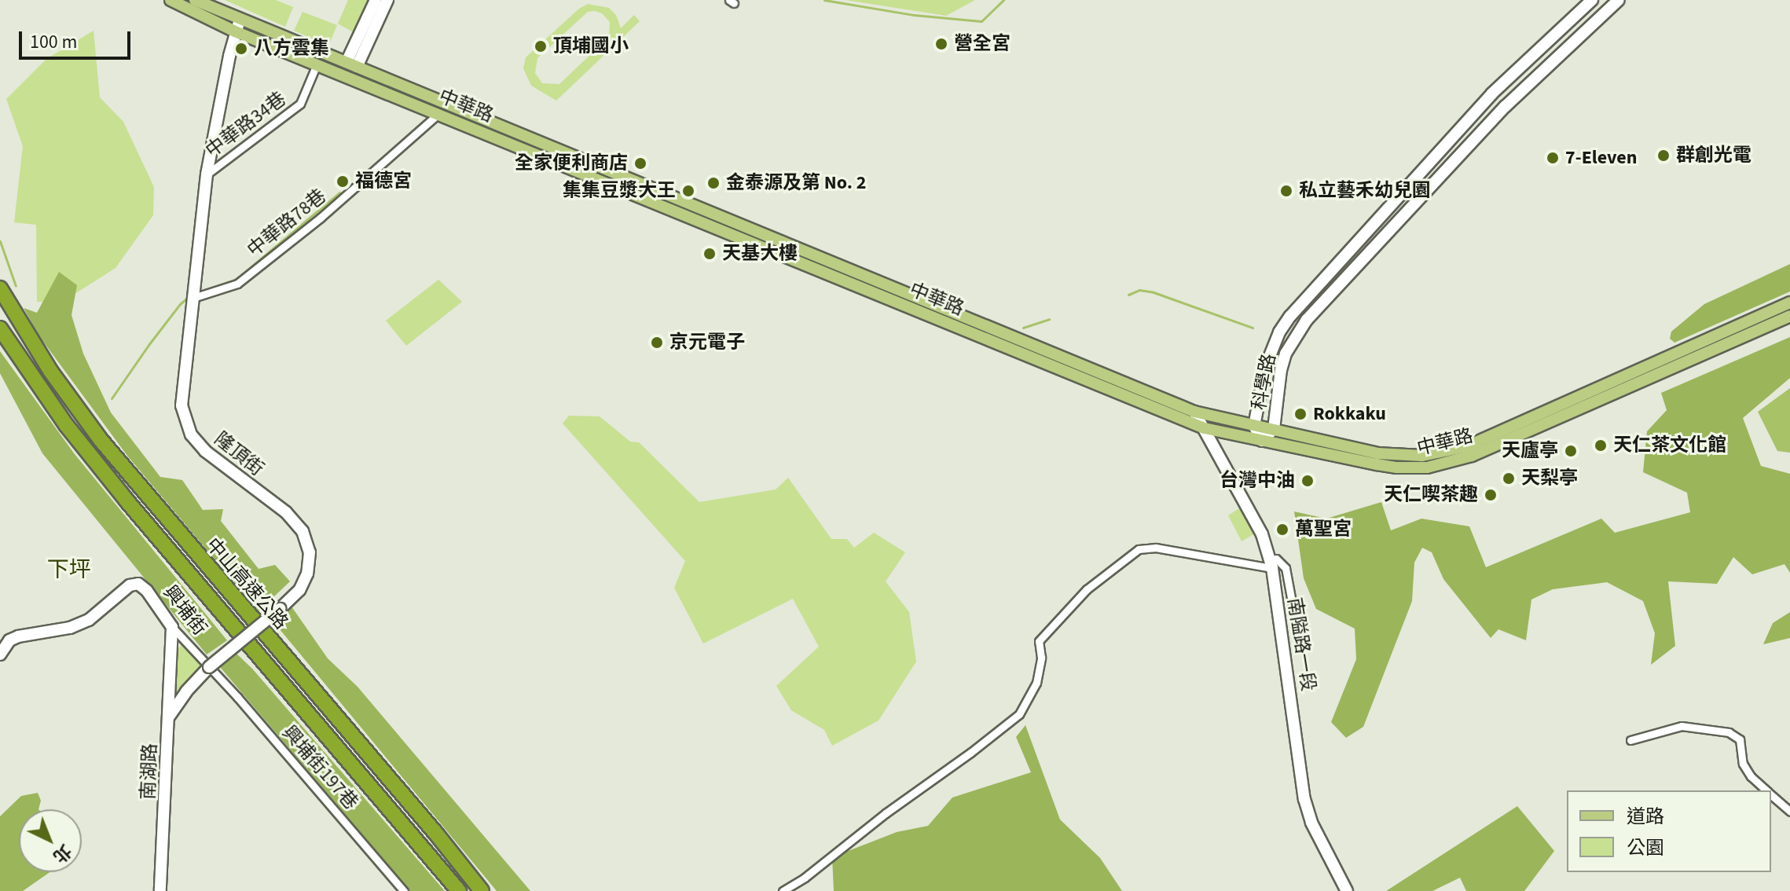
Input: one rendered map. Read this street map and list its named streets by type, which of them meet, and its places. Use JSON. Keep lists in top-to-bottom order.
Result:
{
  "streets": {
    "highway": ["中山高速公路"],
    "main road": ["中華路"],
    "street": [
      "中華路34巷",
      "中華路78巷",
      "科學路",
      "隆頂街",
      "興埔街",
      "南隘路一段",
      "興埔街197巷",
      "南湖路"
    ]
  },
  "crossings": [
    ["中華路", "中華路34巷"],
    ["中華路", "中華路78巷"],
    ["中華路", "科學路"],
    ["中華路", "隆頂街"],
    ["中華路", "南隘路一段"],
    ["中華路34巷", "隆頂街"],
    ["中華路78巷", "隆頂街"],
    ["隆頂街", "興埔街"],
    ["隆頂街", "興埔街197巷"],
    ["隆頂街", "南湖路"],
    ["興埔街", "興埔街197巷"],
    ["興埔街", "南湖路"],
    ["興埔街197巷", "南湖路"]
  ],
  "districts": ["下坪"],
  "places": [
    "營全宮",
    "頂埔國小",
    "八方雲集",
    "群創光電",
    "7-Eleven",
    "全家便利商店",
    "福德宮",
    "金泰源及第 No. 2",
    "集集豆漿大王",
    "私立藝禾幼兒園",
    "天基大樓",
    "京元電子",
    "Rokkaku",
    "天仁茶文化館",
    "天廬亭",
    "天梨亭",
    "台灣中油",
    "天仁喫茶趣",
    "萬聖宮"
  ],
  "legend": ["道路", "公園"],
  "scale_bar": "100 m",
  "north": "bottom right"
}
